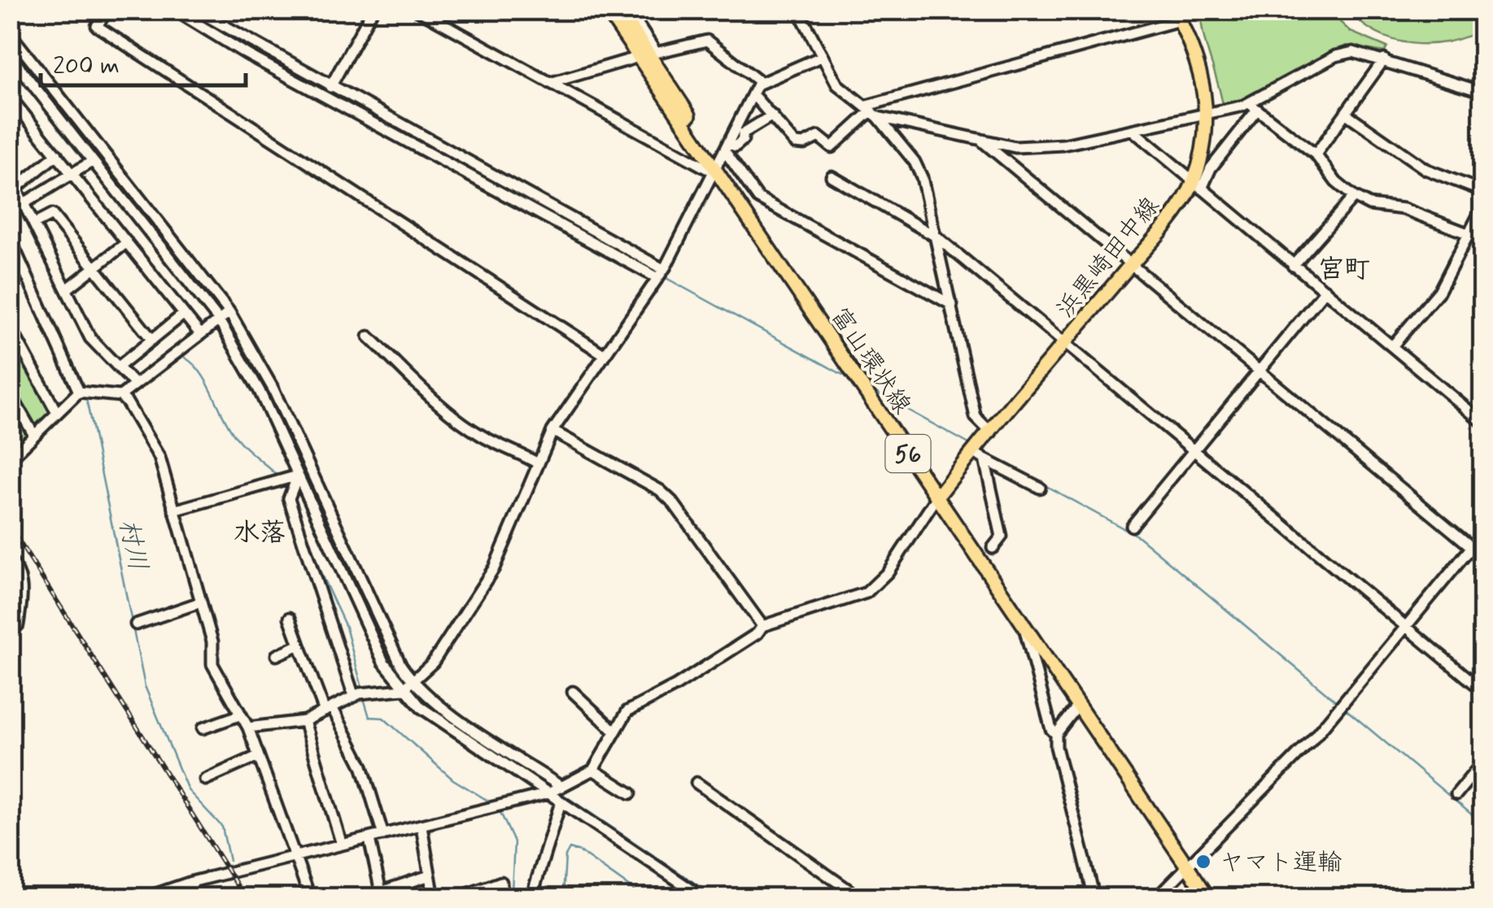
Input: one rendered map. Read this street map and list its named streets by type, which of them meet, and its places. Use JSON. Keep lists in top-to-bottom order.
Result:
{
  "streets": {
    "main road": ["浜黒崎田中線", "富山環状線", "56"]
  },
  "crossings": [
    ["浜黒崎田中線", "富山環状線"]
  ],
  "districts": ["宮町", "水落"],
  "water": ["村川"],
  "places": ["ヤマト運輸"],
  "scale_bar": "200 m"
}
